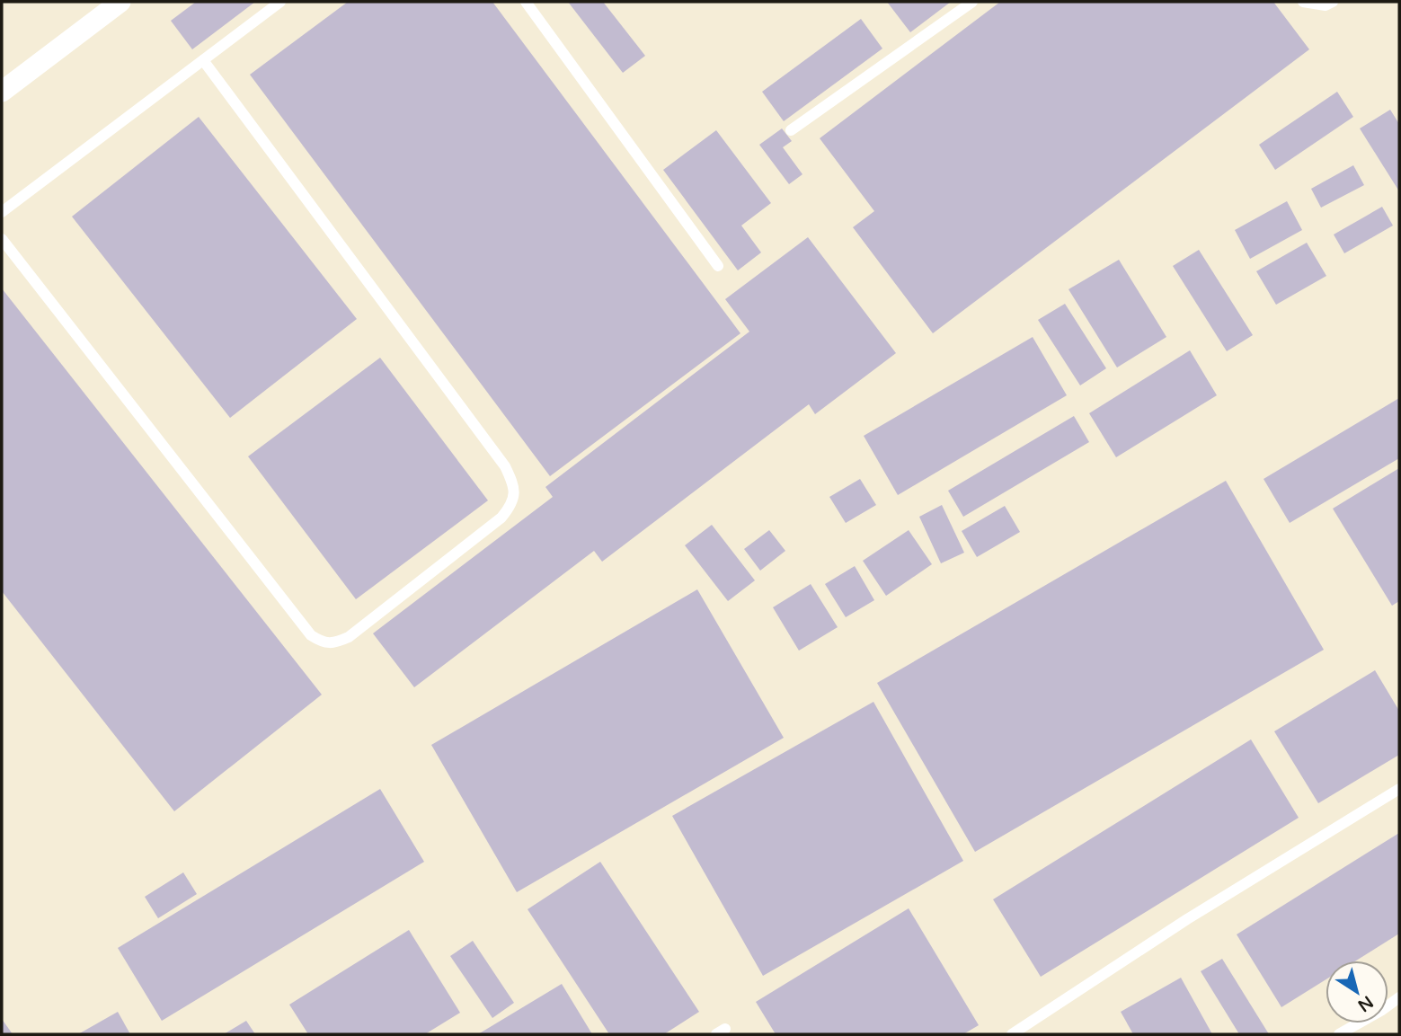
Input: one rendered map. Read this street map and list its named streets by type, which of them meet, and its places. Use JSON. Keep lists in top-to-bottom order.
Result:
{
  "north": "bottom right"
}
